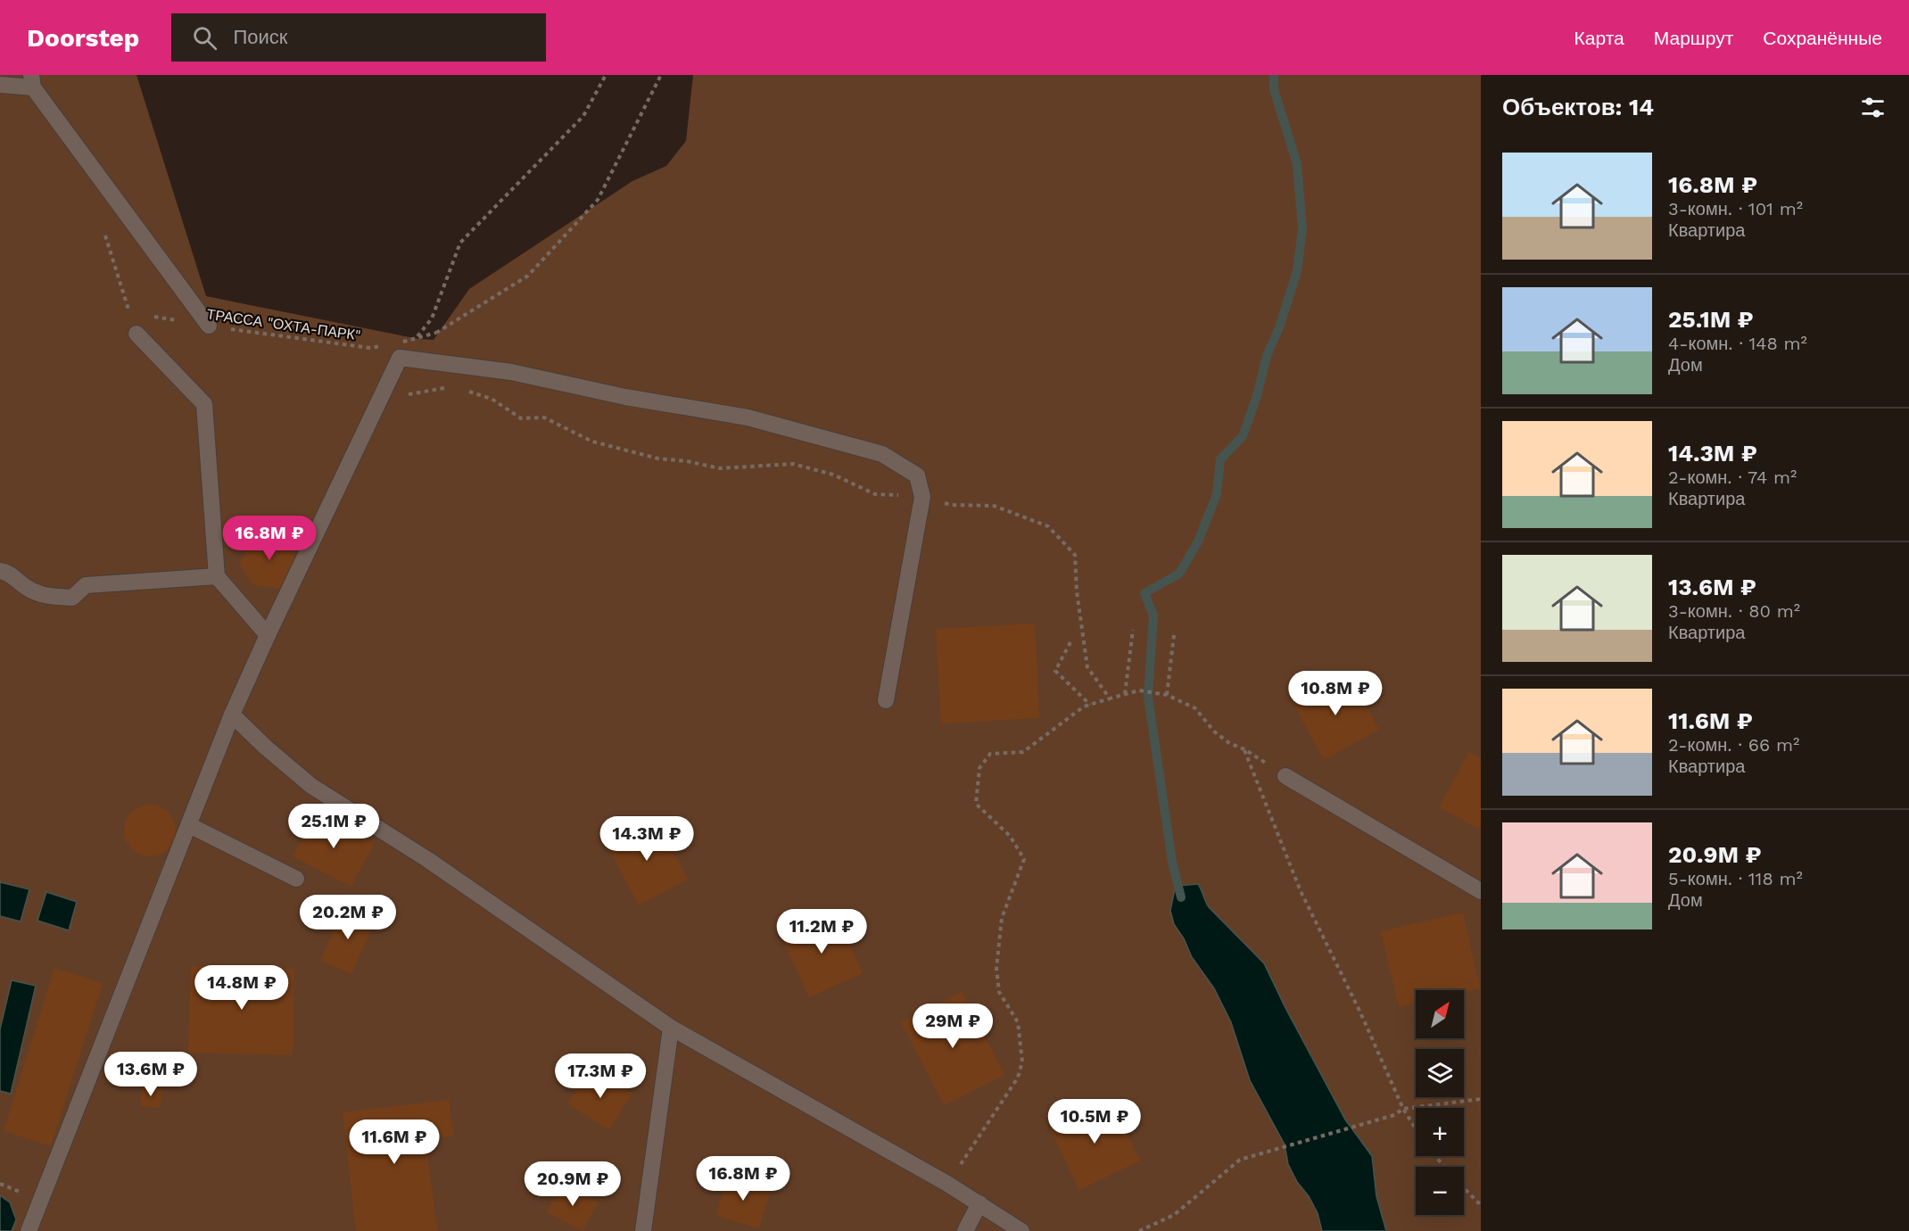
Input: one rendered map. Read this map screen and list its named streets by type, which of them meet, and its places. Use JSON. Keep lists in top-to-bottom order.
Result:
{
  "streets": {
    "path": ["ТРАССА \"ОХТА-ПАРК\""]
  },
  "north": "top right",
  "page": {
    "header": "Doorstep",
    "search": "Поиск",
    "nav": ["Карта", "Маршрут", "Сохранённые"],
    "heading": "Объектов: 14",
    "list": [
      {
        "name": "16.8M ₽",
        "note": "3-комн. · 101 m² · Квартира"
      },
      {
        "name": "25.1M ₽",
        "note": "4-комн. · 148 m² · Дом"
      },
      {
        "name": "14.3M ₽",
        "note": "2-комн. · 74 m² · Квартира"
      },
      {
        "name": "13.6M ₽",
        "note": "3-комн. · 80 m² · Квартира"
      },
      {
        "name": "11.6M ₽",
        "note": "2-комн. · 66 m² · Квартира"
      },
      {
        "name": "20.9M ₽",
        "note": "5-комн. · 118 m² · Дом"
      }
    ],
    "price": [
      "16.8M ₽",
      "10.8M ₽",
      "25.1M ₽",
      "14.3M ₽",
      "20.2M ₽",
      "11.2M ₽",
      "14.8M ₽",
      "29M ₽",
      "13.6M ₽",
      "17.3M ₽",
      "10.5M ₽",
      "11.6M ₽",
      "16.8M ₽",
      "20.9M ₽"
    ],
    "map_buttons": ["+", "−"]
  }
}
